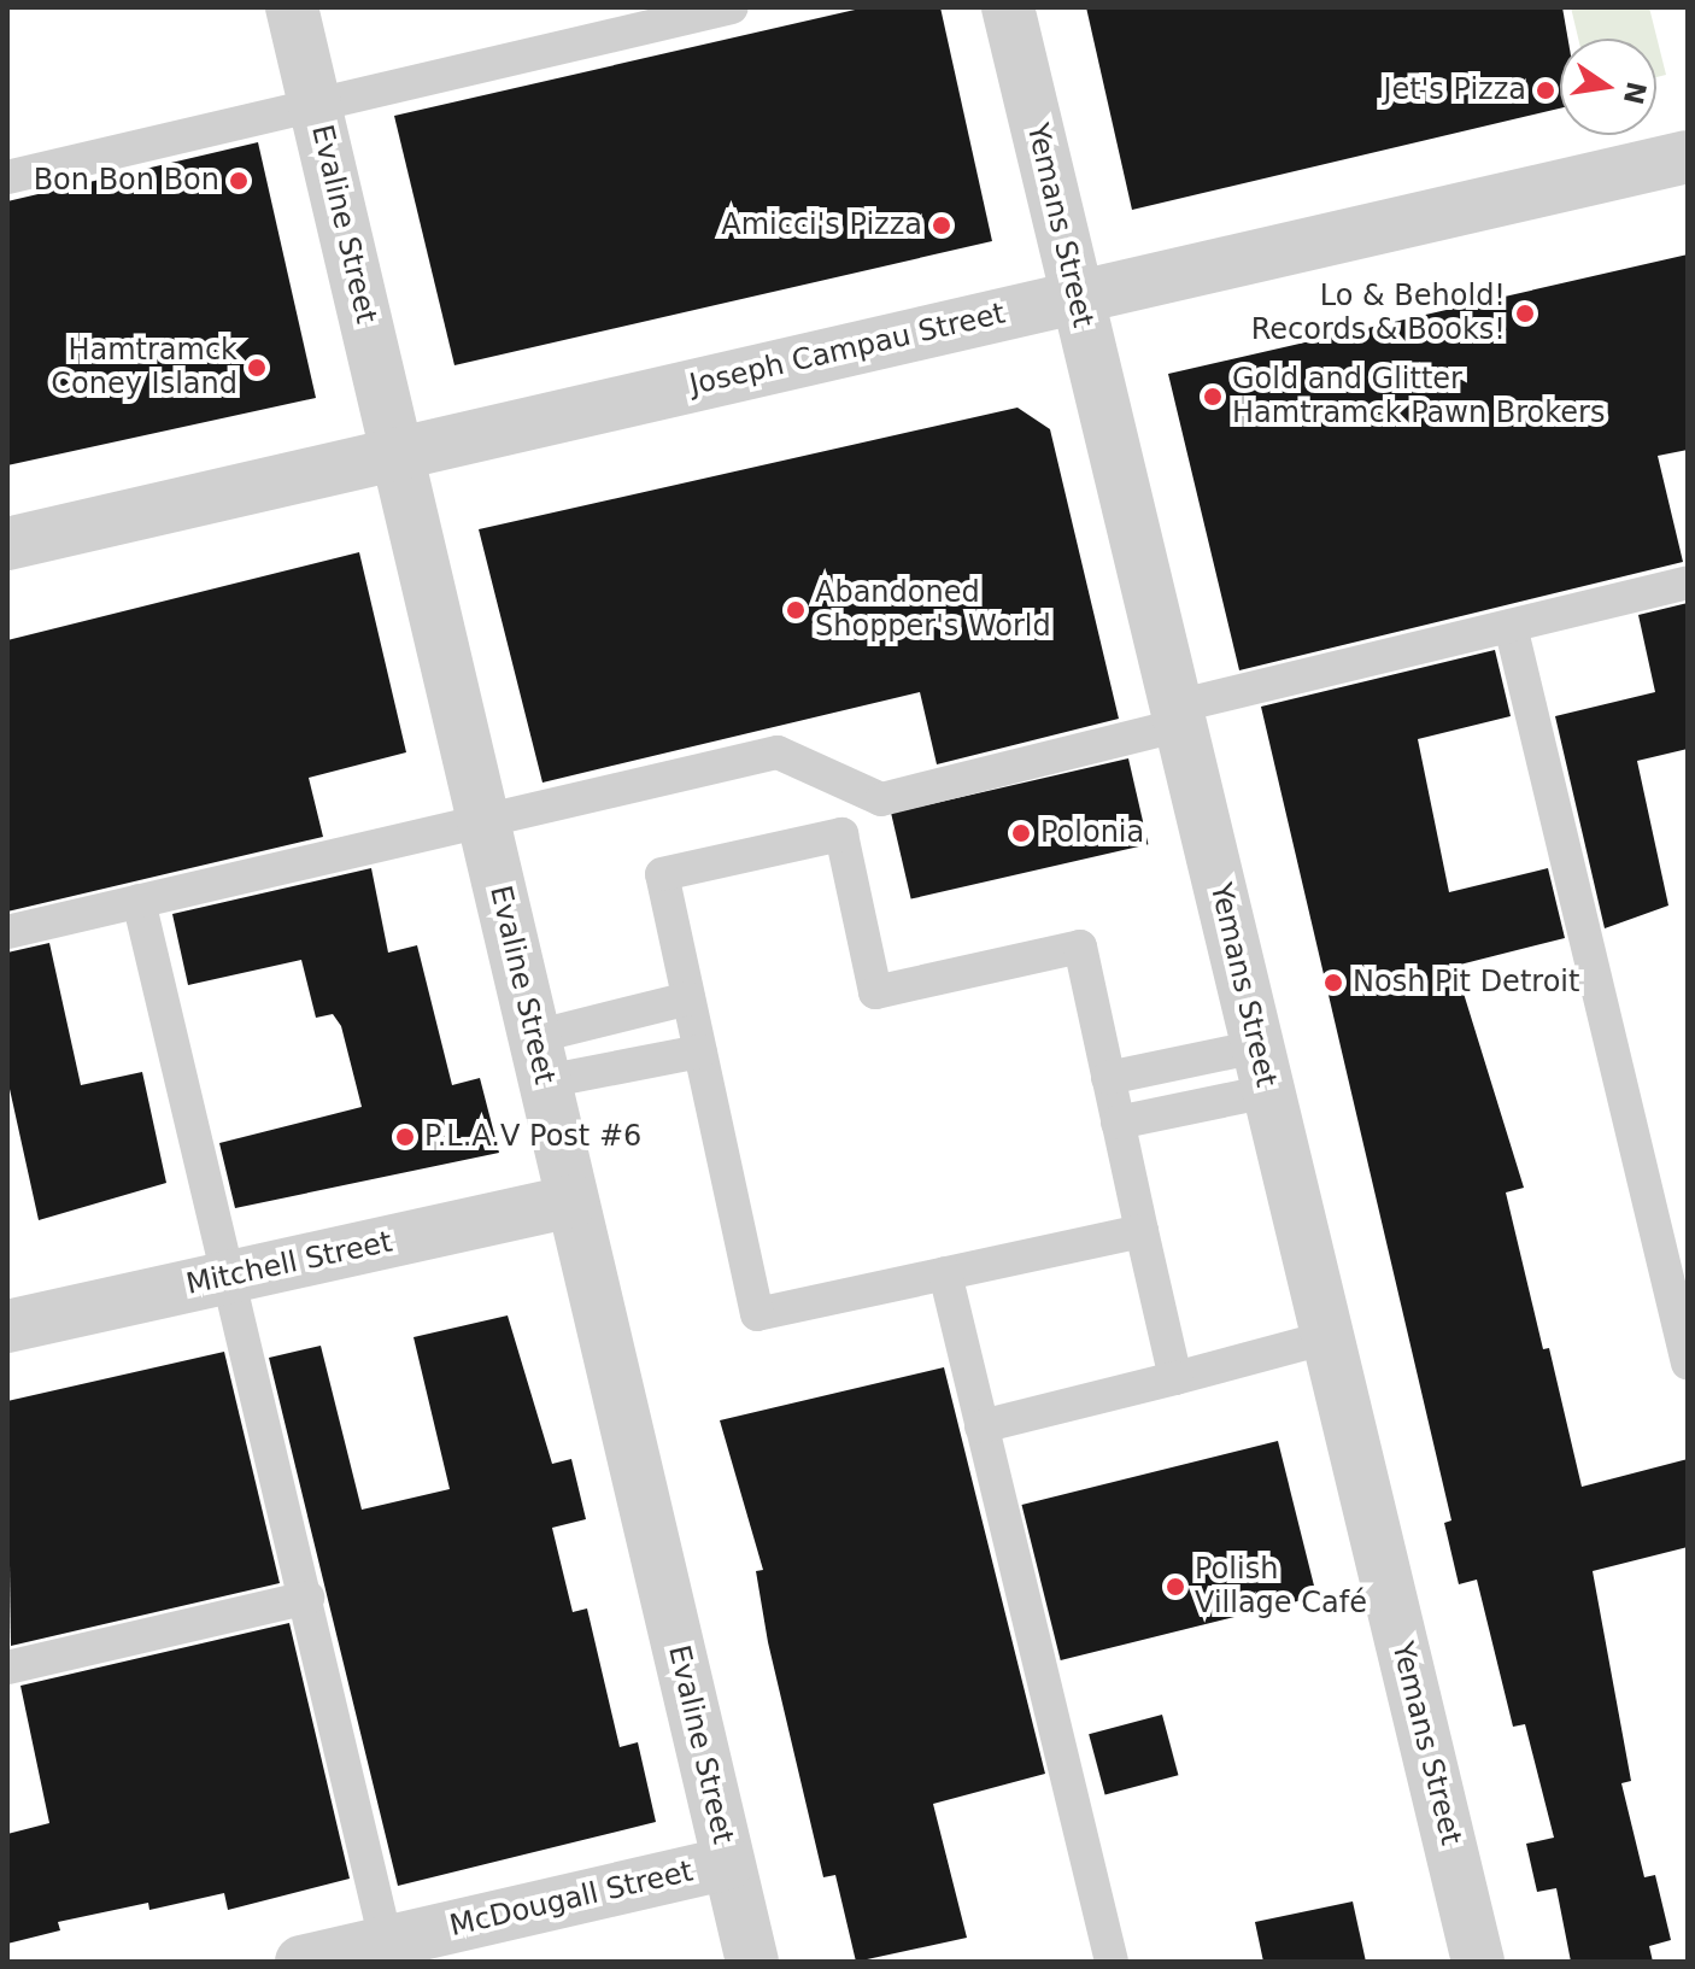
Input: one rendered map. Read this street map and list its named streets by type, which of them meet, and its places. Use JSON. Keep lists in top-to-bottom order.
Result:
{
  "streets": {
    "street": [
      "Evaline Street",
      "Yemans Street",
      "Joseph Campau Street",
      "Mitchell Street",
      "McDougall Street"
    ]
  },
  "crossings": [
    ["Evaline Street", "Joseph Campau Street"],
    ["Evaline Street", "Mitchell Street"],
    ["Evaline Street", "McDougall Street"],
    ["Yemans Street", "Joseph Campau Street"]
  ],
  "places": [
    "Jet's Pizza",
    "Bon Bon Bon",
    "Amicci's Pizza",
    "Lo & Behold! Records & Books!",
    "Hamtramck Coney Island",
    "Gold and Glitter Hamtramck Pawn Brokers",
    "Abandoned Shopper's World",
    "Polonia",
    "Nosh Pit Detroit",
    "P.L.A.V Post #6",
    "Polish Village Café"
  ],
  "north": "right"
}
